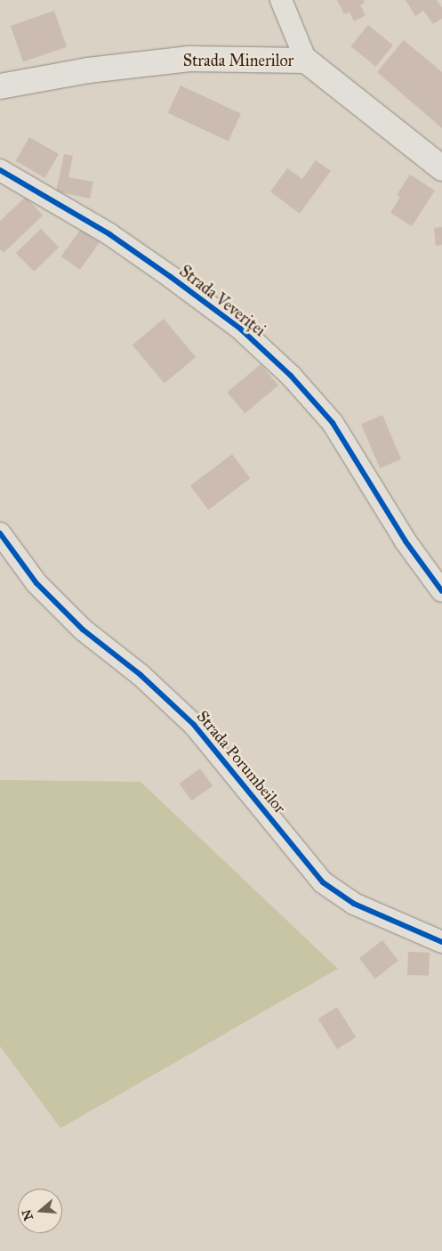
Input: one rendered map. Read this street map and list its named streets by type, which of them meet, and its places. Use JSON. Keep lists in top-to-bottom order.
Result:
{
  "streets": {
    "main road": ["Strada Minerilor"],
    "street": ["Strada Veveriței", "Strada Porumbeilor"]
  },
  "north": "left"
}
